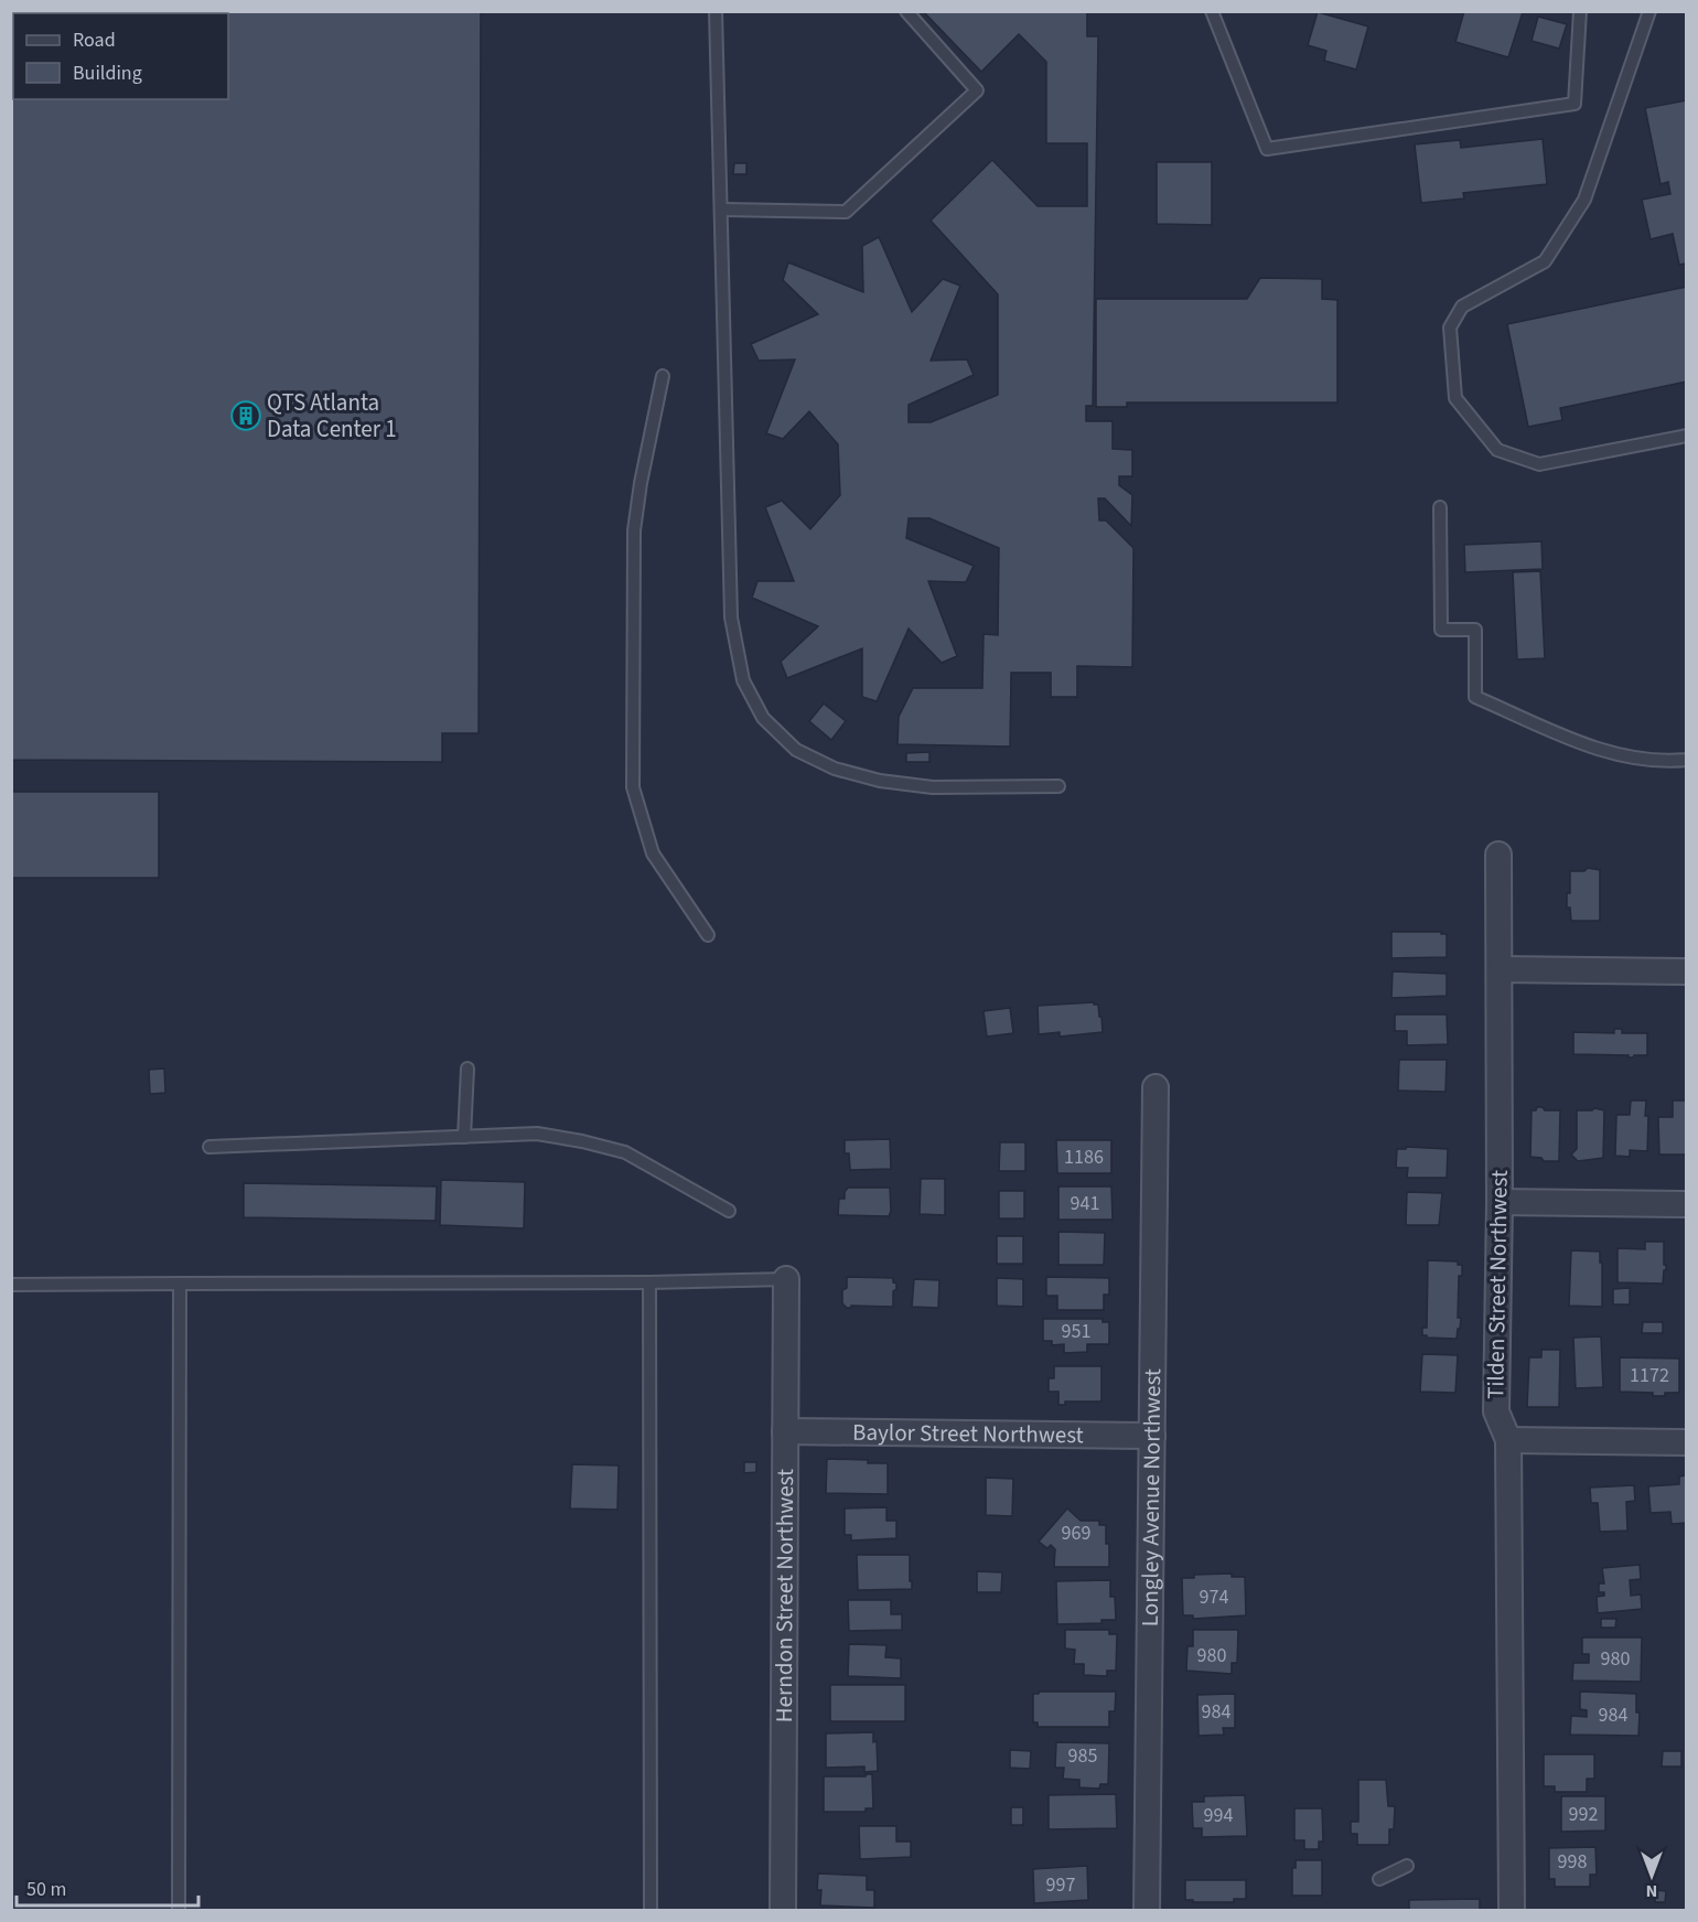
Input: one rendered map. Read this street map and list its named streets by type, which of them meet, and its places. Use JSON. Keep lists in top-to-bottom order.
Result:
{
  "streets": {
    "street": [
      "Tilden Street Northwest",
      "Baylor Street Northwest",
      "Longley Avenue Northwest",
      "Herndon Street Northwest"
    ]
  },
  "crossings": [
    ["Baylor Street Northwest", "Longley Avenue Northwest"],
    ["Baylor Street Northwest", "Herndon Street Northwest"]
  ],
  "places": {
    "building": ["QTS Atlanta Data Center 1"]
  },
  "house_numbers": [
    "1186",
    "941",
    "951",
    "1172",
    "969",
    "974",
    "980",
    "980",
    "984",
    "984",
    "985",
    "992",
    "994",
    "998",
    "997"
  ],
  "legend": ["Road", "Building"],
  "scale_bar": "50 m",
  "north": "bottom"
}
